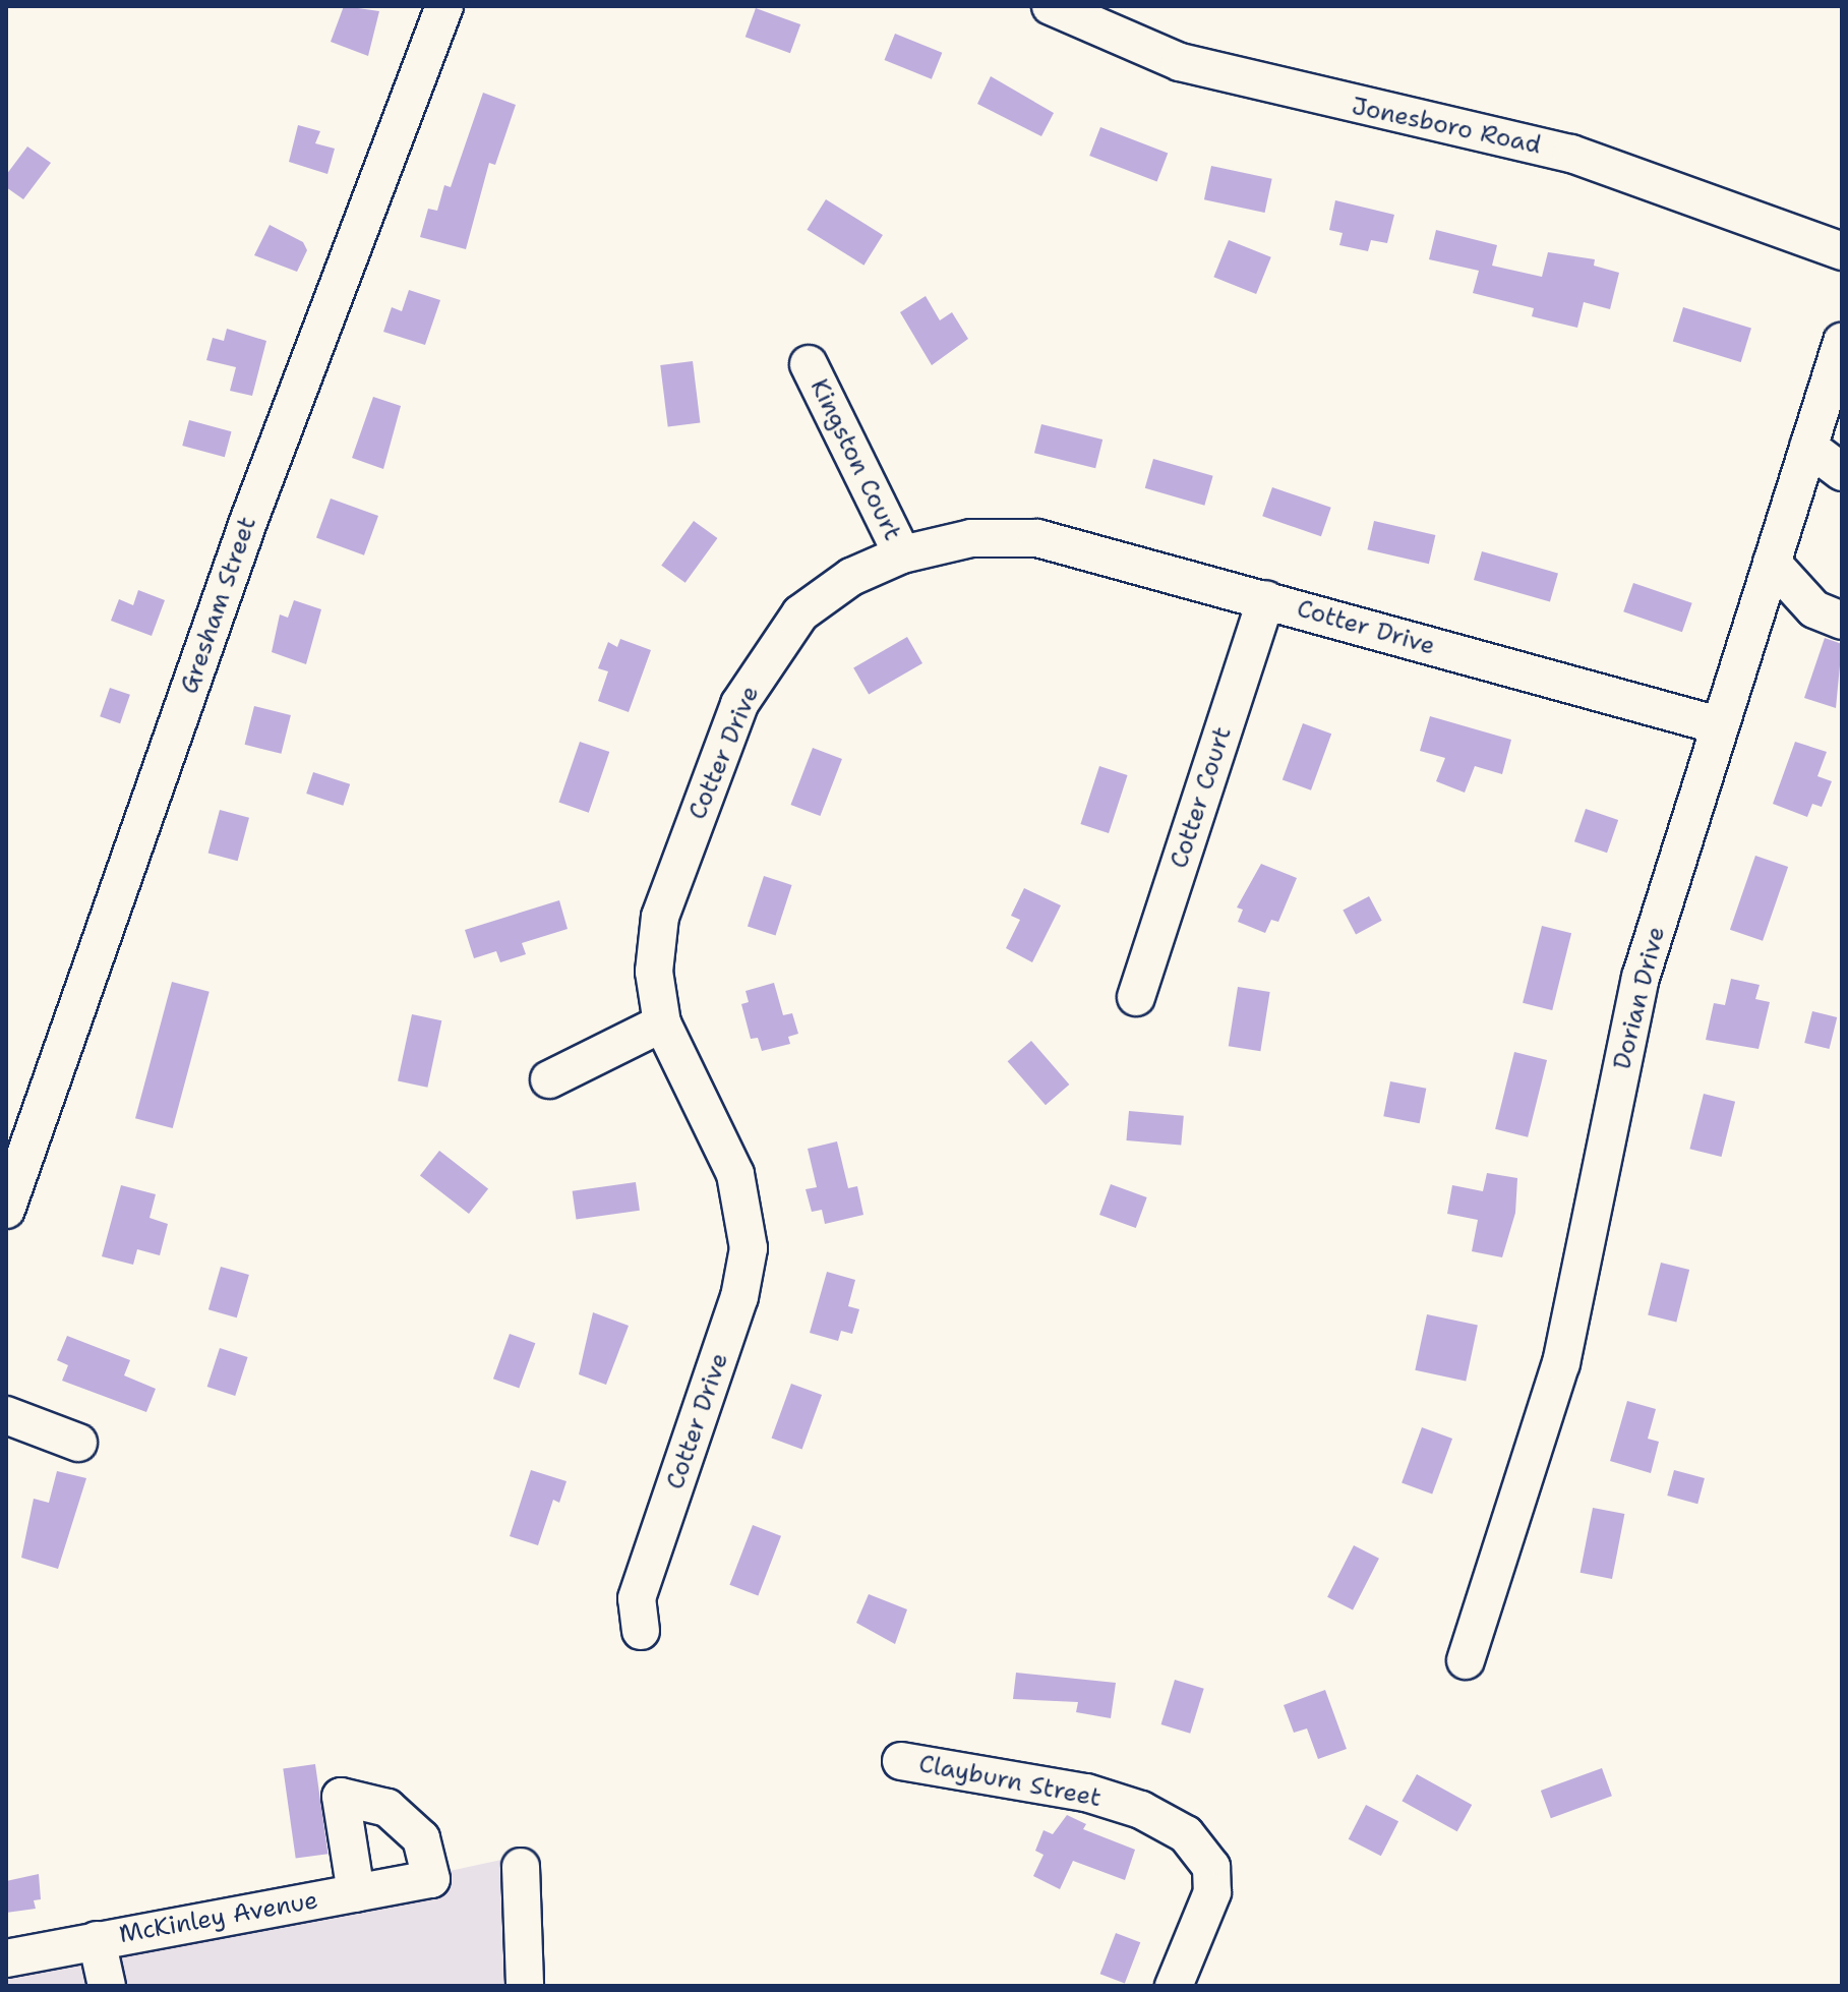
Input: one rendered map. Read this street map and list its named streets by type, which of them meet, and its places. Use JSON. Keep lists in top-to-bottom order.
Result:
{
  "streets": {
    "street": [
      "Jonesboro Road",
      "Kingston Court",
      "Gresham Street",
      "Cotter Drive",
      "Cotter Court",
      "Dorian Drive",
      "Clayburn Street",
      "McKinley Avenue"
    ]
  },
  "crossings": [
    ["Kingston Court", "Cotter Drive"],
    ["Cotter Drive", "Cotter Court"],
    ["Cotter Drive", "Dorian Drive"]
  ]
}
